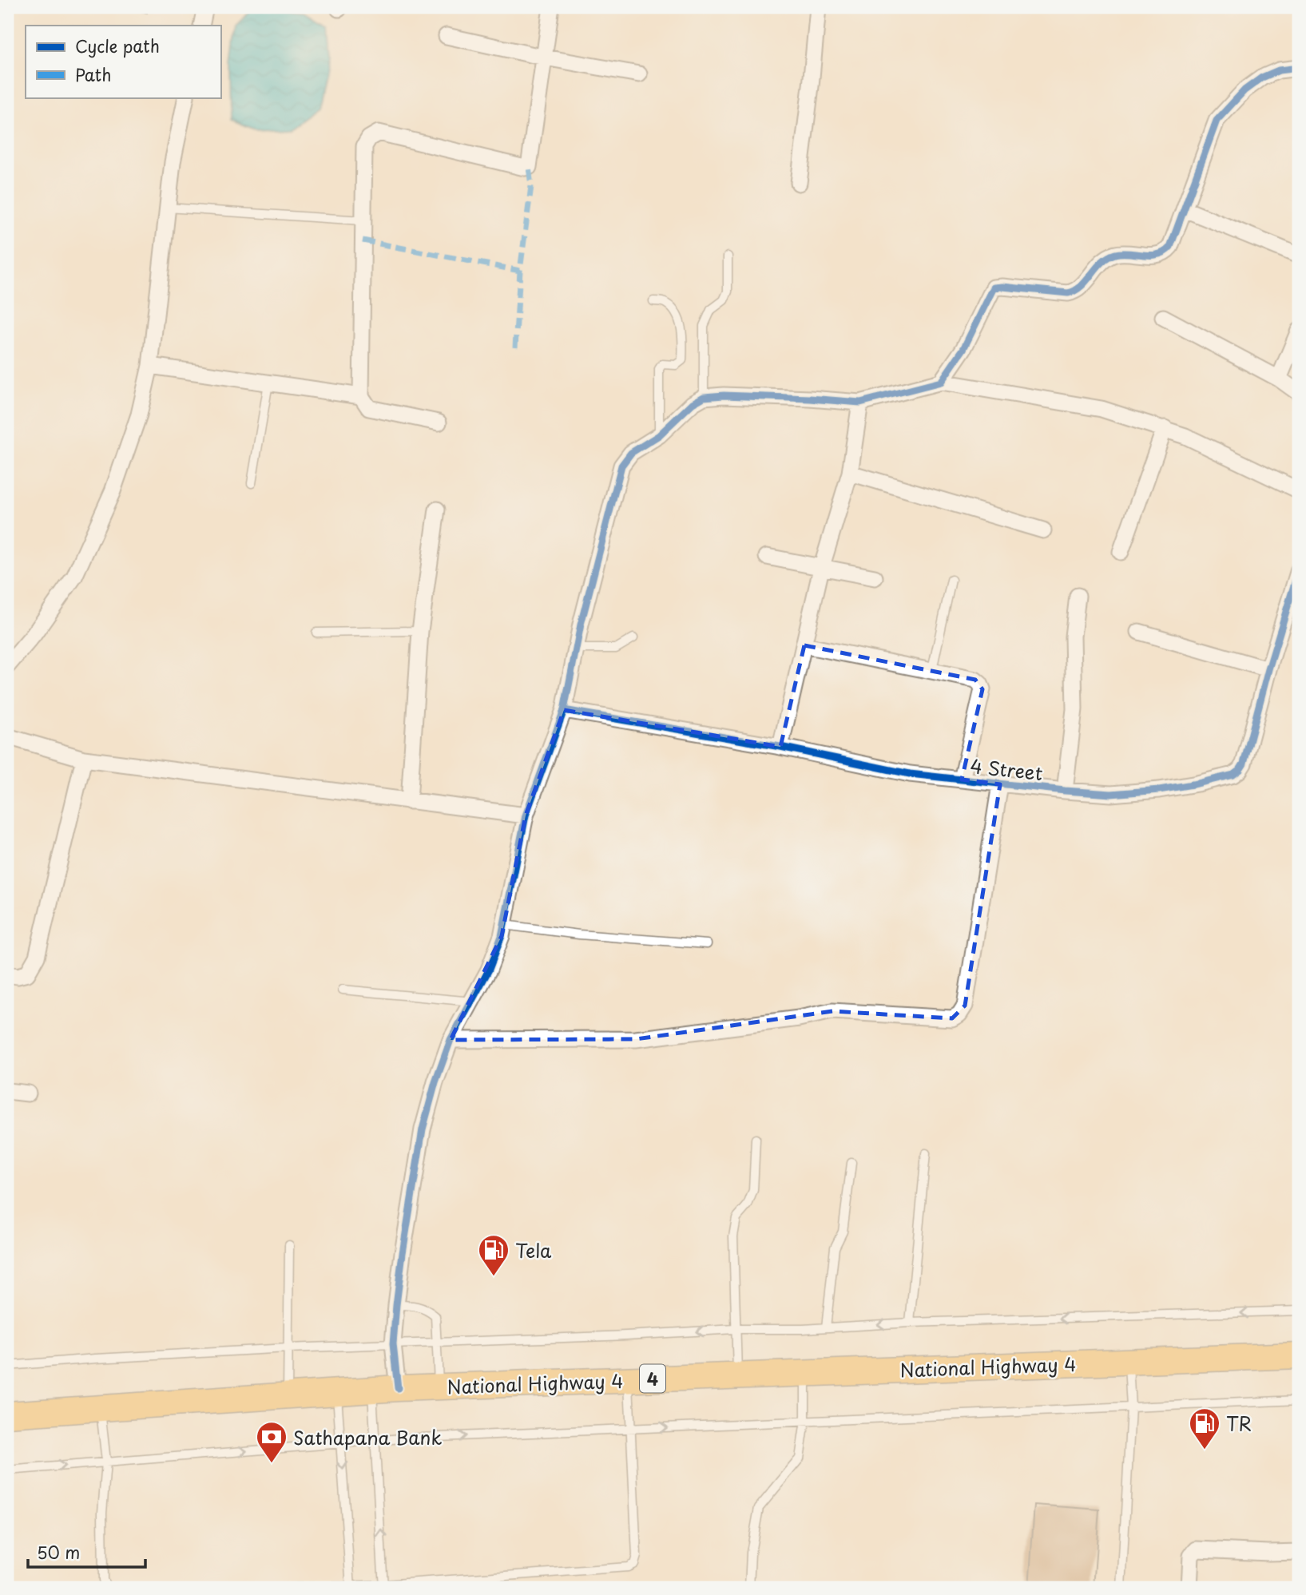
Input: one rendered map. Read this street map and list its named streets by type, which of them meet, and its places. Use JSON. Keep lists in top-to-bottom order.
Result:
{
  "streets": {
    "highway": ["National Highway 4", "4"],
    "street": ["4 Street"]
  },
  "places": {
    "fuel station": ["Tela", "TR"],
    "bank": ["Sathapana Bank"]
  },
  "legend": ["Cycle path", "Path"],
  "scale_bar": "50 m"
}
